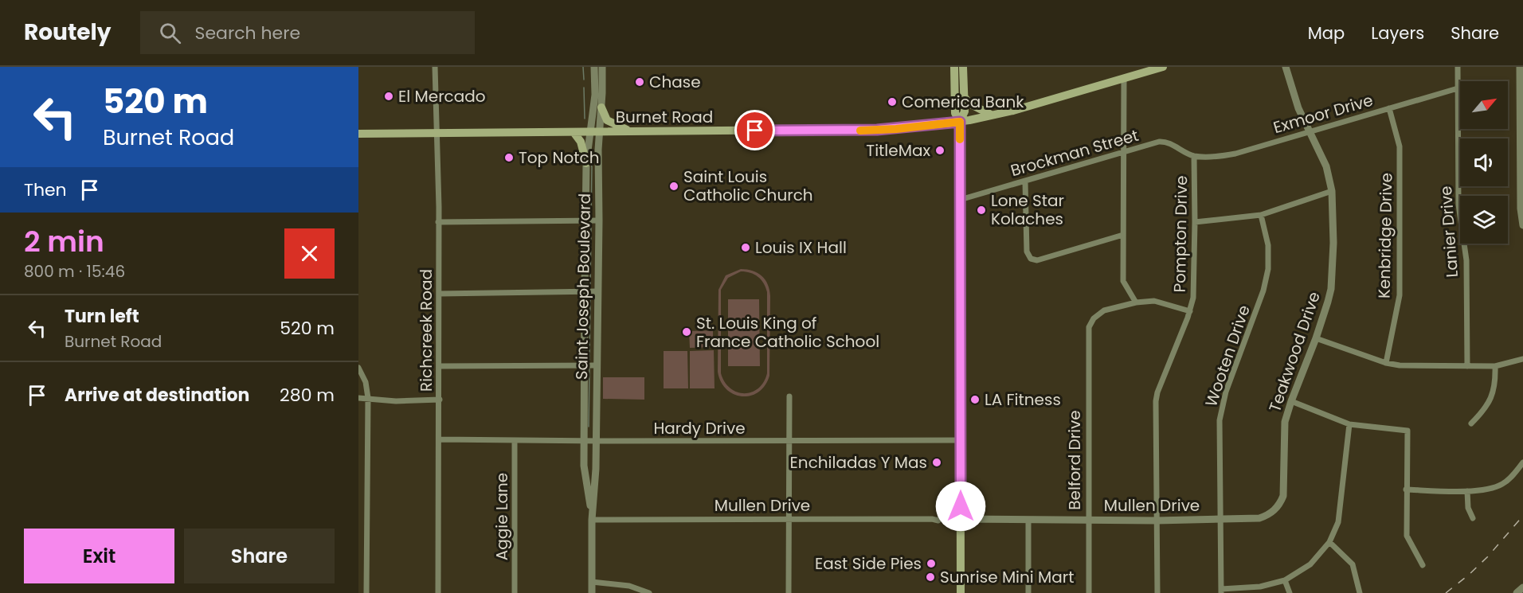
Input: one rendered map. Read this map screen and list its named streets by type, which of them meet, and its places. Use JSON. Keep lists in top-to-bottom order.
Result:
{
  "streets": {
    "main road": ["Burnet Road"],
    "street": [
      "Exmoor Drive",
      "Brockman Street",
      "Lanier Drive",
      "Pompton Drive",
      "Kenbridge Drive",
      "Saint Joseph Boulevard",
      "Richcreek Road",
      "Teakwood Drive",
      "Wooten Drive",
      "Hardy Drive",
      "Belford Drive",
      "Mullen Drive",
      "Aggie Lane"
    ]
  },
  "crossings": [
    ["Exmoor Drive", "Brockman Street"],
    ["Exmoor Drive", "Lanier Drive"],
    ["Exmoor Drive", "Pompton Drive"],
    ["Exmoor Drive", "Kenbridge Drive"],
    ["Exmoor Drive", "Teakwood Drive"],
    ["Burnet Road", "Saint Joseph Boulevard"],
    ["Burnet Road", "Richcreek Road"],
    ["Brockman Street", "Pompton Drive"],
    ["Pompton Drive", "Mullen Drive"],
    ["Saint Joseph Boulevard", "Hardy Drive"],
    ["Saint Joseph Boulevard", "Mullen Drive"],
    ["Richcreek Road", "Hardy Drive"],
    ["Teakwood Drive", "Mullen Drive"],
    ["Wooten Drive", "Mullen Drive"],
    ["Hardy Drive", "Aggie Lane"],
    ["Belford Drive", "Mullen Drive"]
  ],
  "places": [
    "Chase",
    "El Mercado",
    "Comerica Bank",
    "TitleMax",
    "Top Notch",
    "Saint Louis Catholic Church",
    "Lone Star Kolaches",
    "Louis IX Hall",
    "St. Louis King of France Catholic School",
    "LA Fitness",
    "Enchiladas Y Mas",
    "East Side Pies",
    "Sunrise Mini Mart"
  ],
  "north": "top right",
  "page": {
    "header": "Routely",
    "search": "Search here",
    "nav": ["Map", "Layers", "Share"],
    "turn": ["520 m", "Burnet Road"],
    "then": "Then",
    "heading": ["2 min", "800 m · 15:46"],
    "list": [
      {
        "name": "Turn left",
        "note": "Burnet Road",
        "value": "520 m"
      },
      {
        "name": "Arrive at destination",
        "value": "280 m"
      }
    ],
    "buttons": ["Exit", "Share"]
  }
}
